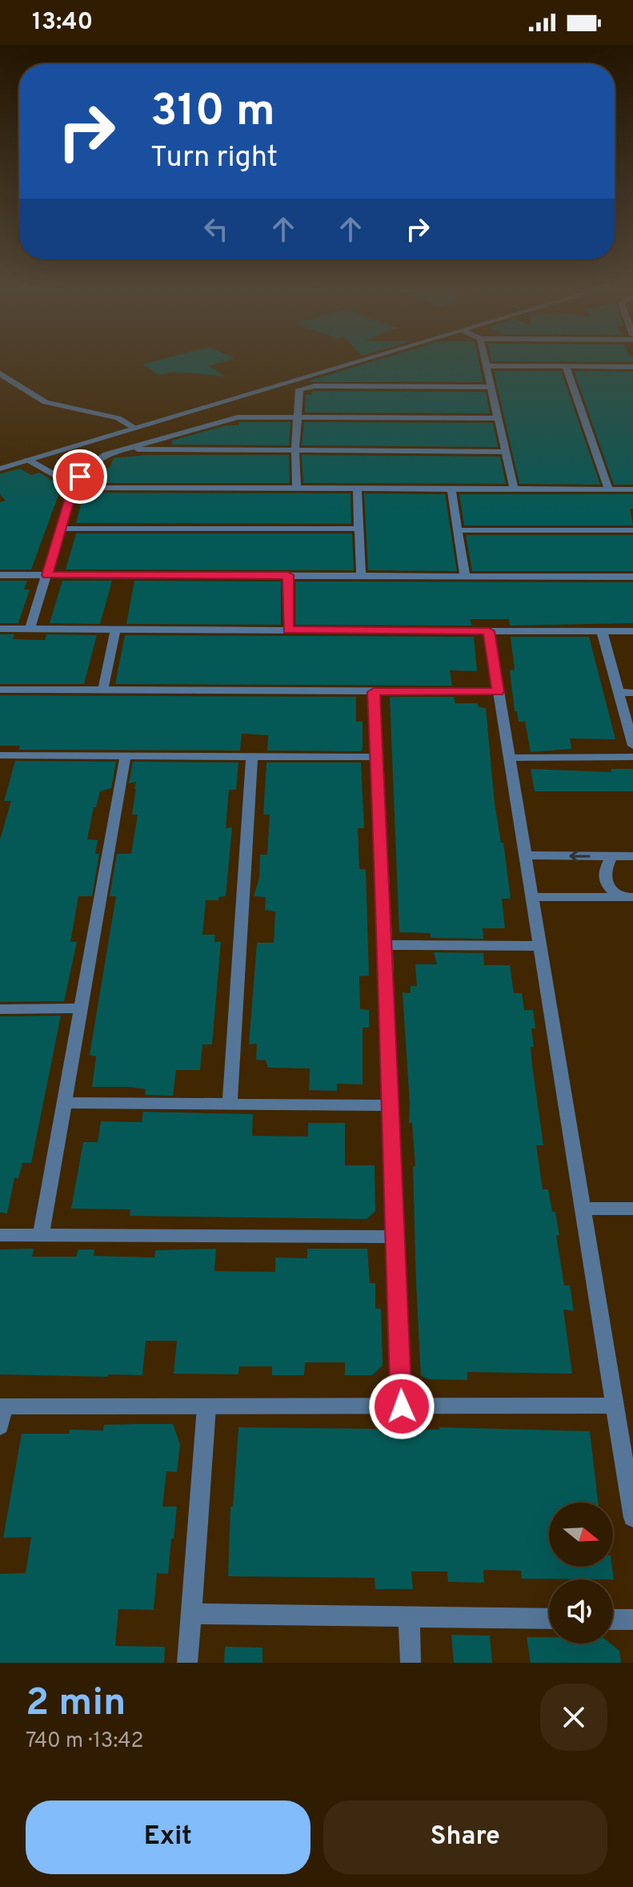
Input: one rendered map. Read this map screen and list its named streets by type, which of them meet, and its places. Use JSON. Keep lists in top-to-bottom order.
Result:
{
  "north": "right",
  "page": {
    "status": "13:40",
    "turn": ["310 m", "Turn right"],
    "heading": ["2 min", "740 m · 13:42"],
    "buttons": ["Exit", "Share"]
  }
}
